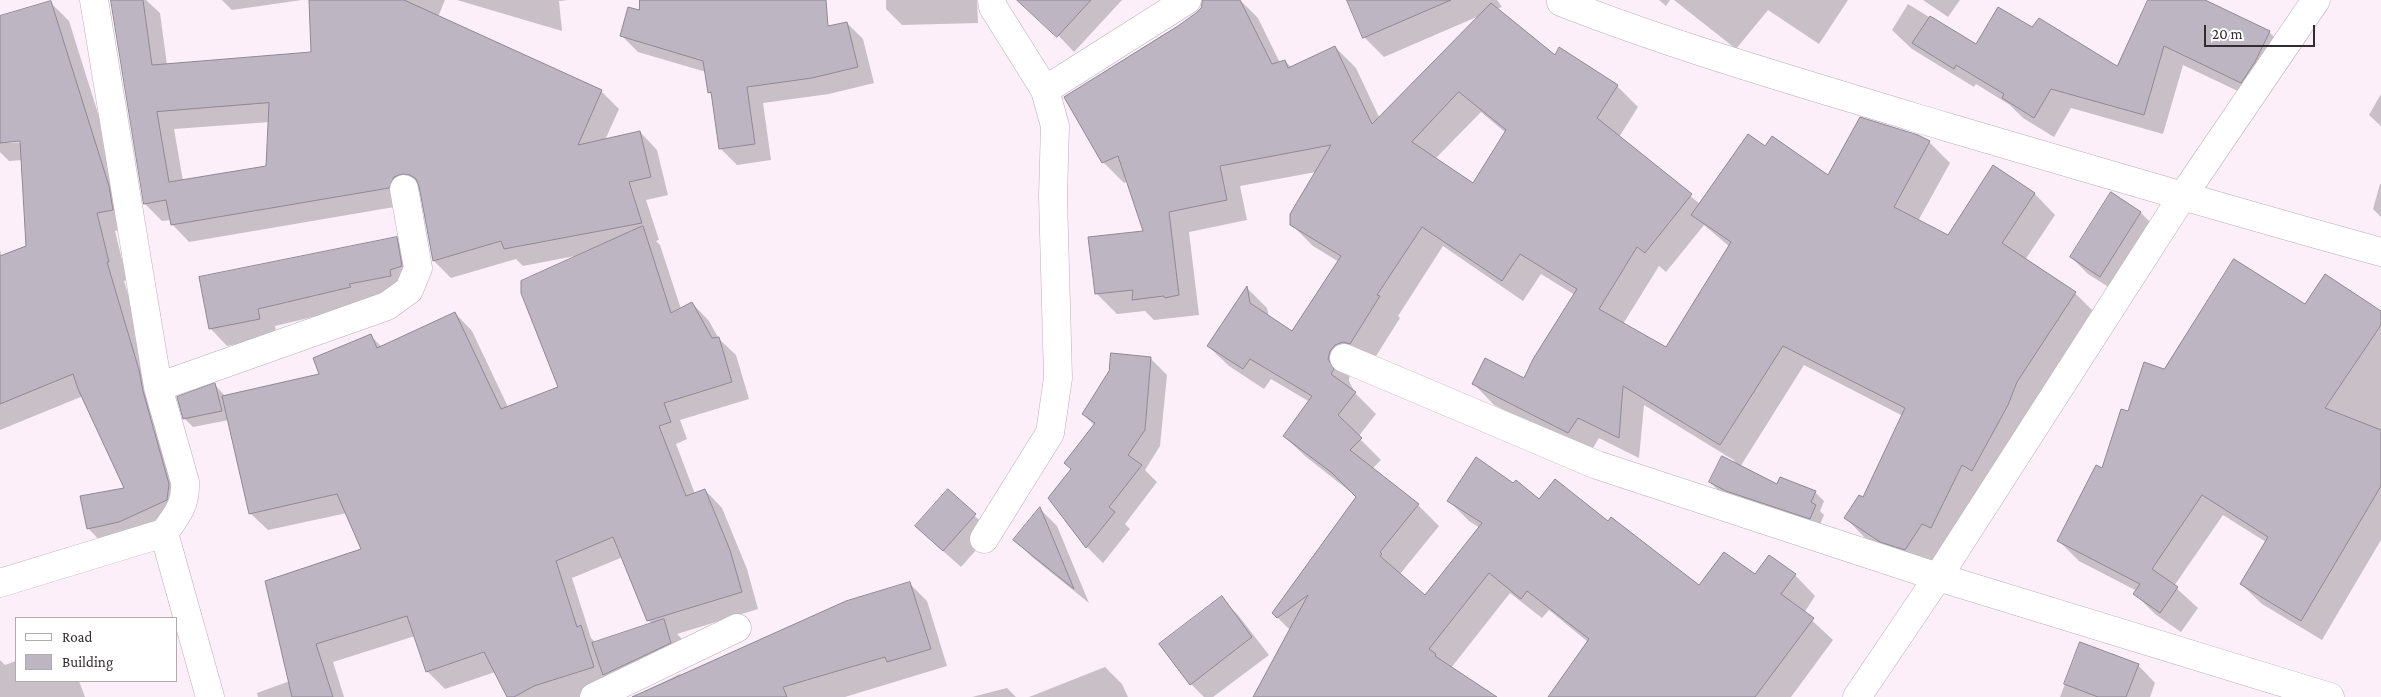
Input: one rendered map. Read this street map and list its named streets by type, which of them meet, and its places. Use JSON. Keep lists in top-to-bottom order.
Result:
{
  "legend": ["Road", "Building"],
  "scale_bar": "20 m"
}
